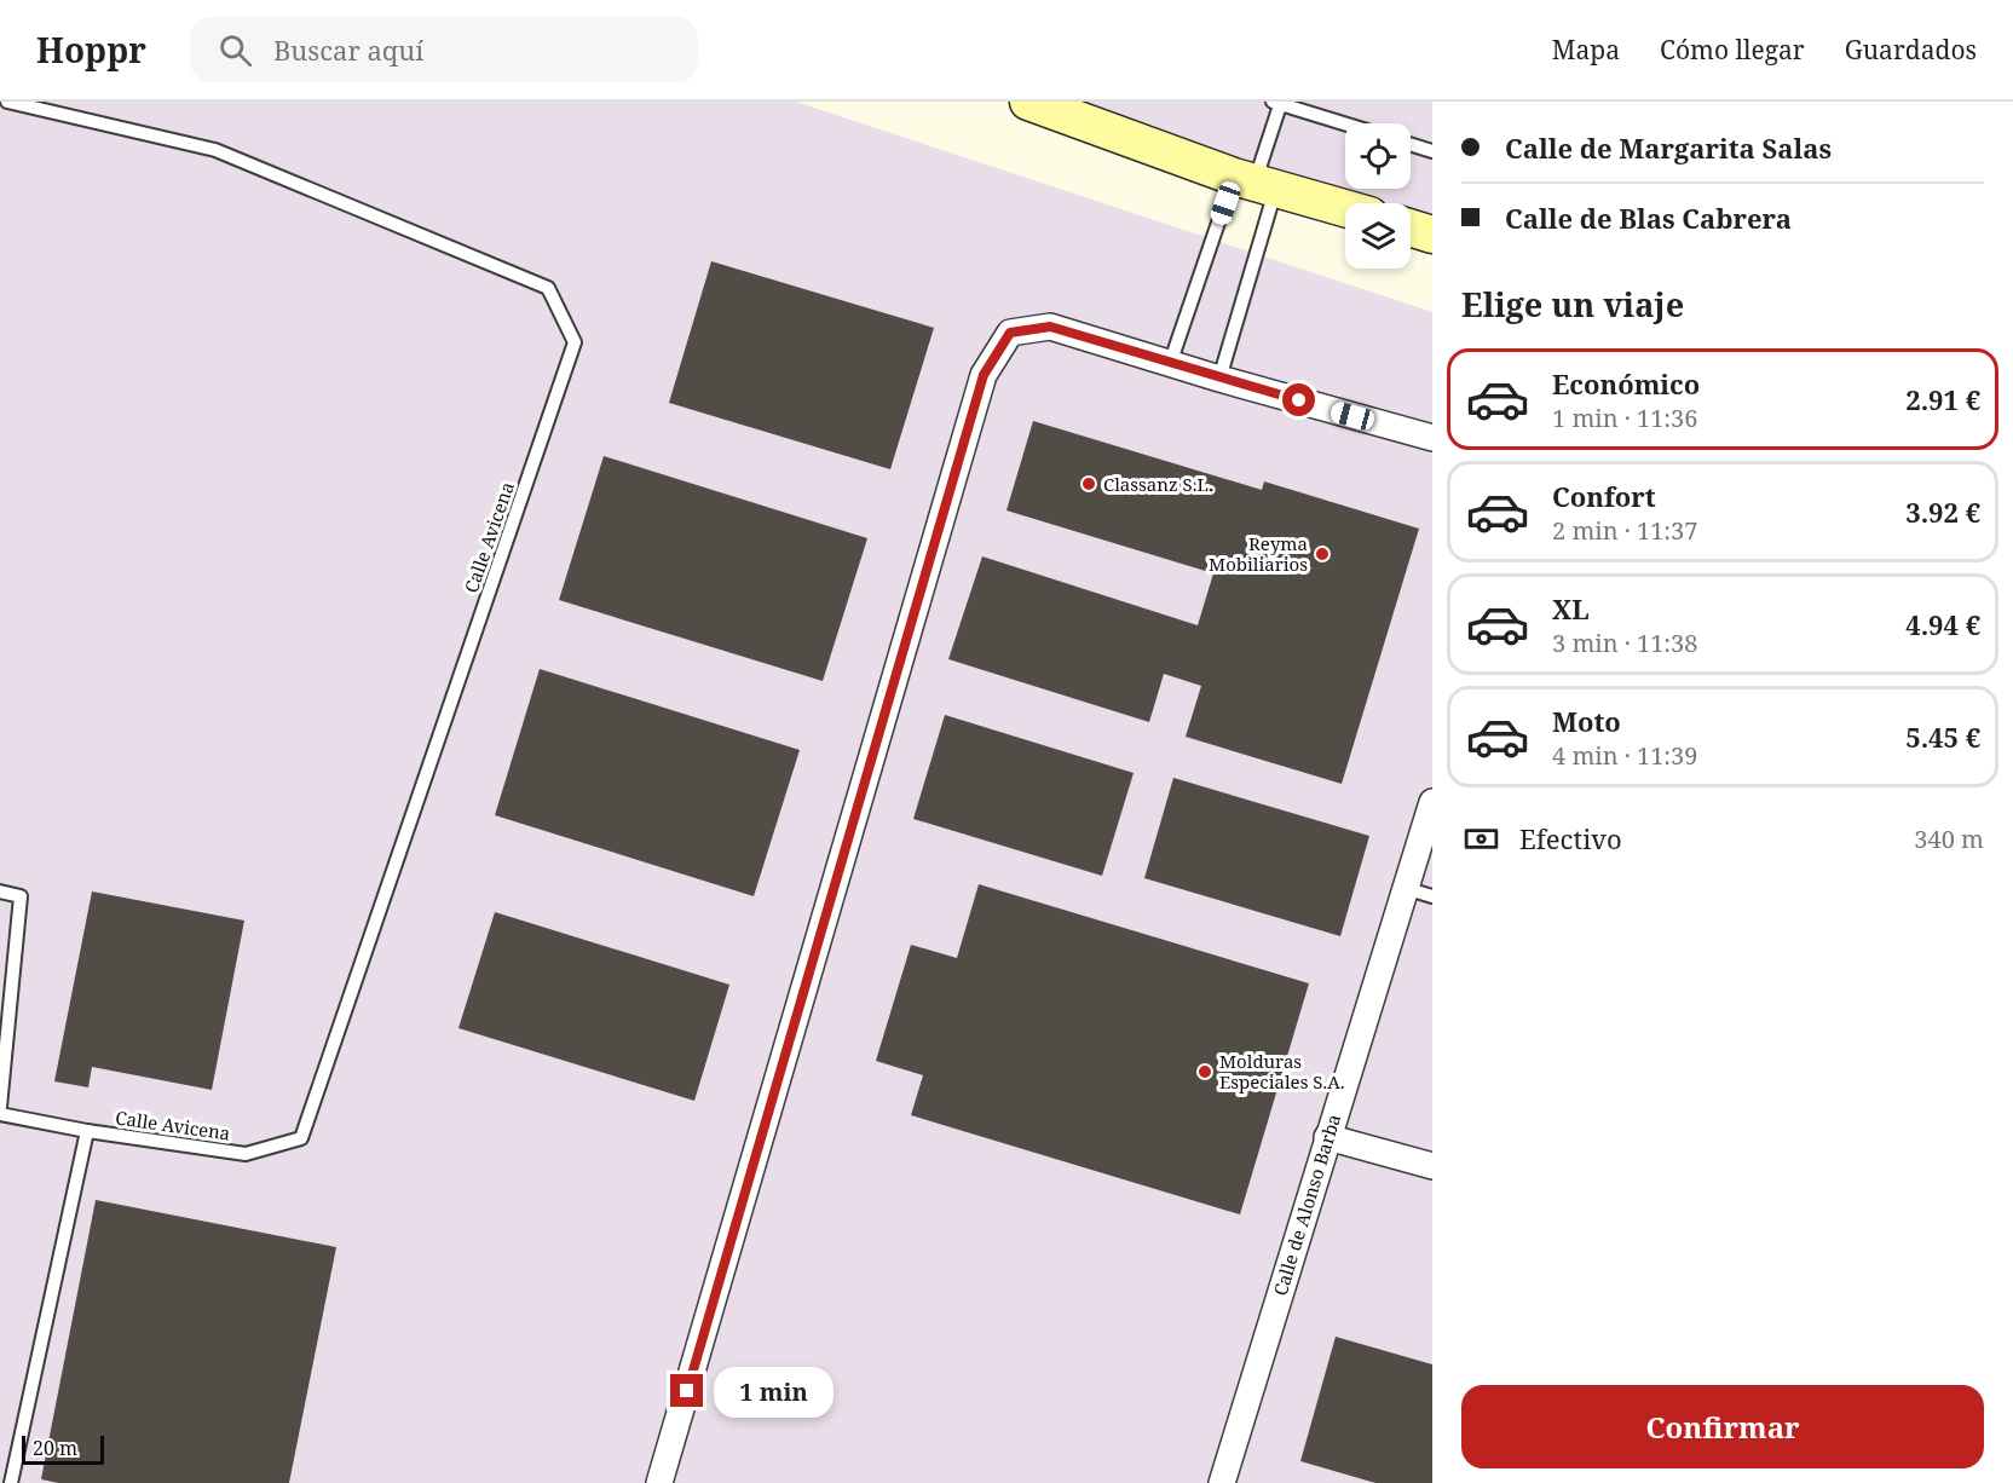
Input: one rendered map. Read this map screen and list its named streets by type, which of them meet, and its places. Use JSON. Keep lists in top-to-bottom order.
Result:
{
  "streets": {
    "street": ["Calle de Alonso Barba"],
    "lane": ["Calle Avicena"]
  },
  "places": ["Classanz S.L.", "Reyma Mobiliarios", "Molduras Especiales S.A."],
  "scale_bar": "20 m",
  "page": {
    "header": "Hoppr",
    "search": "Buscar aquí",
    "nav": ["Mapa", "Cómo llegar", "Guardados"],
    "banner": ["Calle de Margarita Salas", "Calle de Blas Cabrera"],
    "heading": "Elige un viaje",
    "list": [
      {
        "name": "Económico",
        "note": "1 min · 11:36",
        "value": "2.91 €"
      },
      {
        "name": "Confort",
        "note": "2 min · 11:37",
        "value": "3.92 €"
      },
      {
        "name": "XL",
        "note": "3 min · 11:38",
        "value": "4.94 €"
      },
      {
        "name": "Moto",
        "note": "4 min · 11:39",
        "value": "5.45 €"
      }
    ],
    "pay": ["Efectivo", "340 m"],
    "bubble": "1 min",
    "buttons": "Confirmar",
    "scale": "20 m"
  }
}
